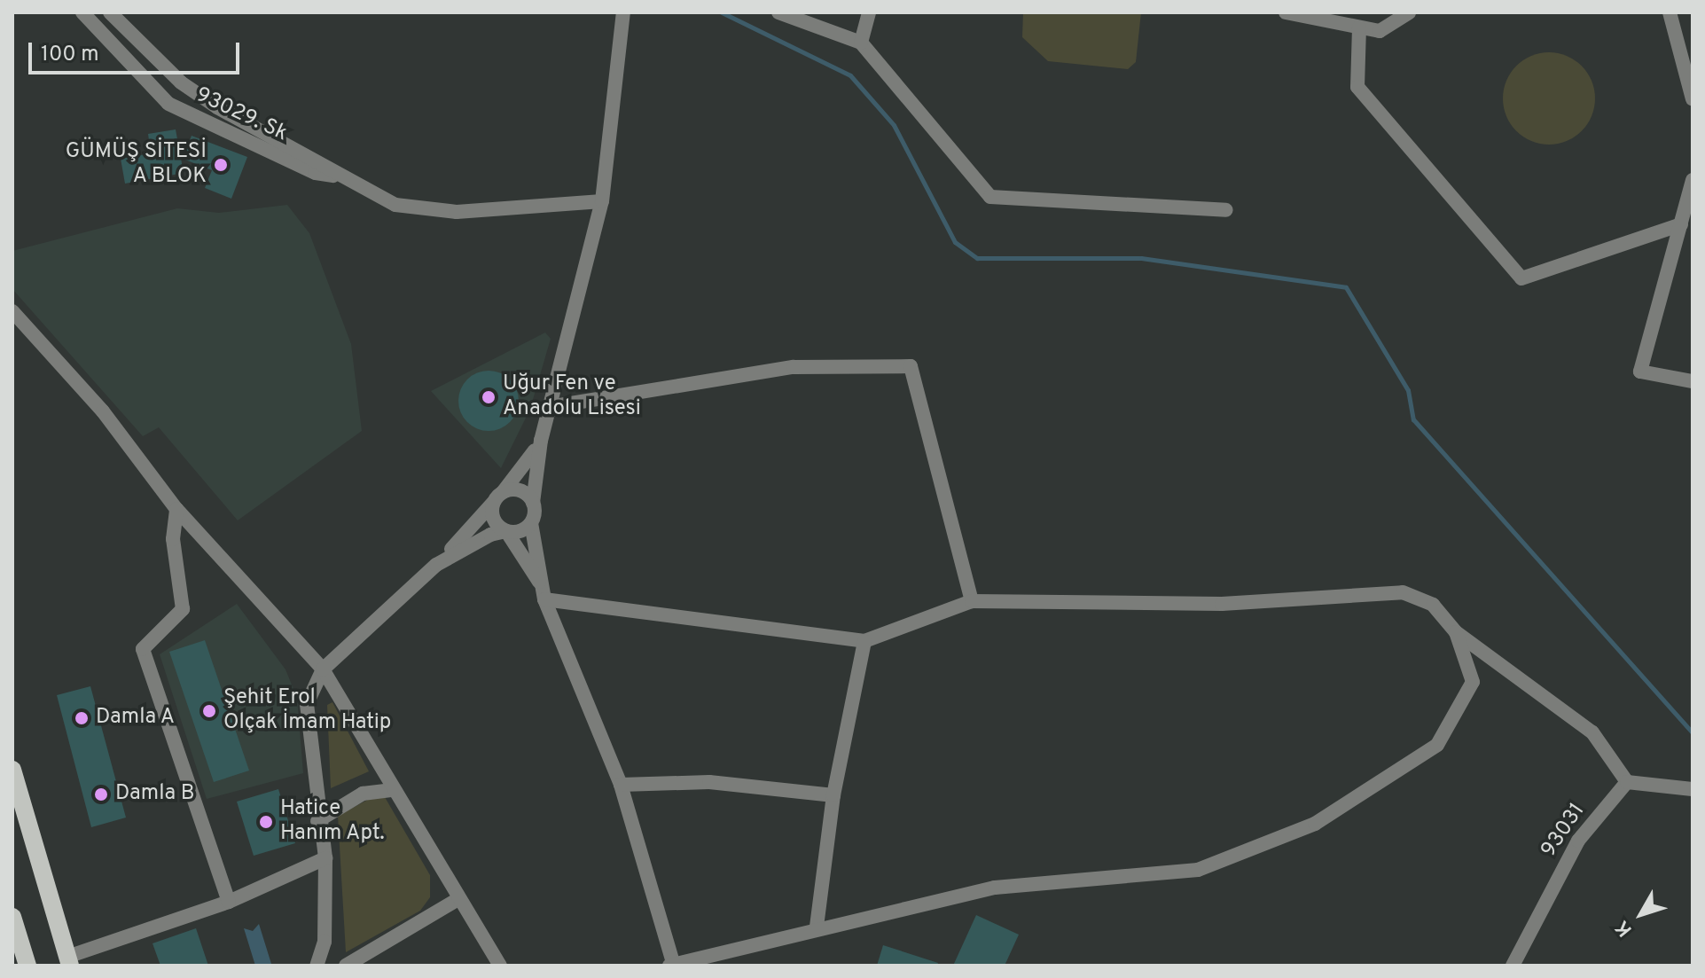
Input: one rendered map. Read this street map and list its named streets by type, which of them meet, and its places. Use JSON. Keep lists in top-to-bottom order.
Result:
{
  "streets": {
    "street": ["93029. Sk", "93031"]
  },
  "places": [
    "GÜMÜŞ SİTESİ A BLOK",
    "Uğur Fen ve Anadolu Lisesi",
    "Şehit Erol Olçak İmam Hatip",
    "Damla A",
    "Damla B",
    "Hatice Hanım Apt."
  ],
  "scale_bar": "100 m",
  "north": "bottom left"
}
